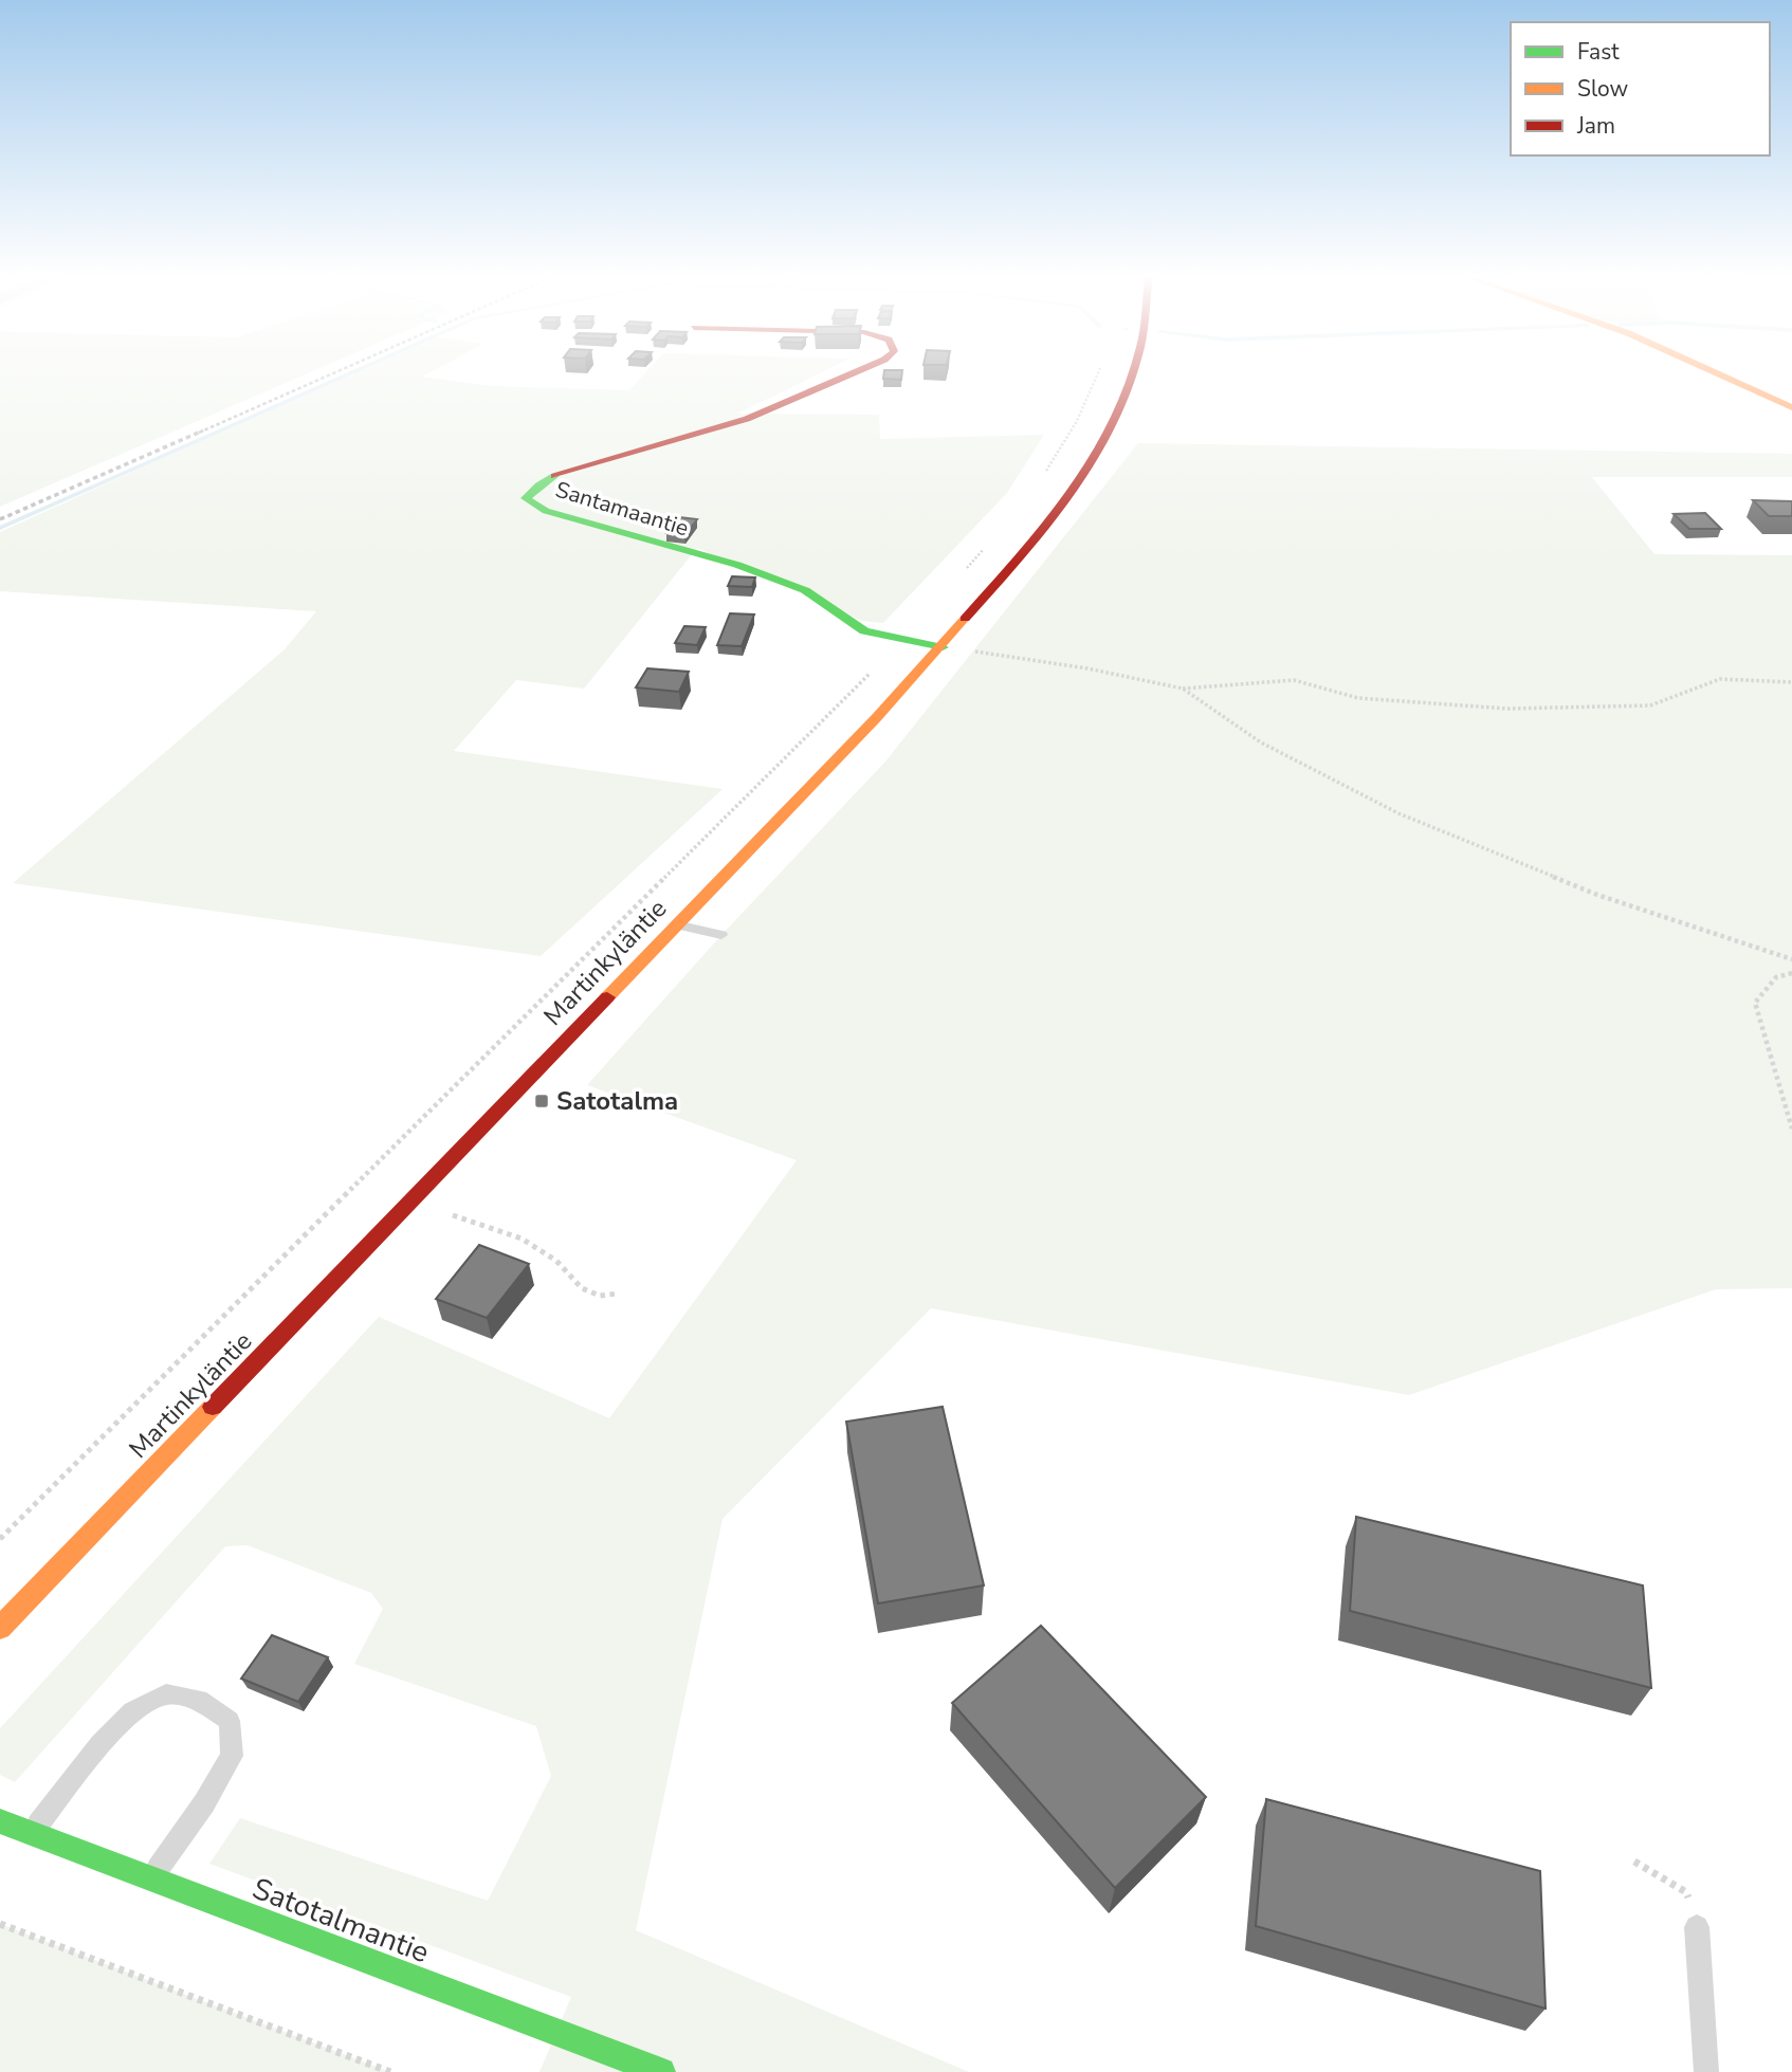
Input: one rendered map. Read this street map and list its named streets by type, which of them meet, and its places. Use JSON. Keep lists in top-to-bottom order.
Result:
{
  "streets": {
    "street": ["Santamaantie", "Martinkyläntie", "Satotalmantie"]
  },
  "crossings": [
    ["Santamaantie", "Martinkyläntie"]
  ],
  "places": {
    "transit": ["Satotalma"]
  },
  "legend": ["Fast", "Slow", "Jam"]
}
